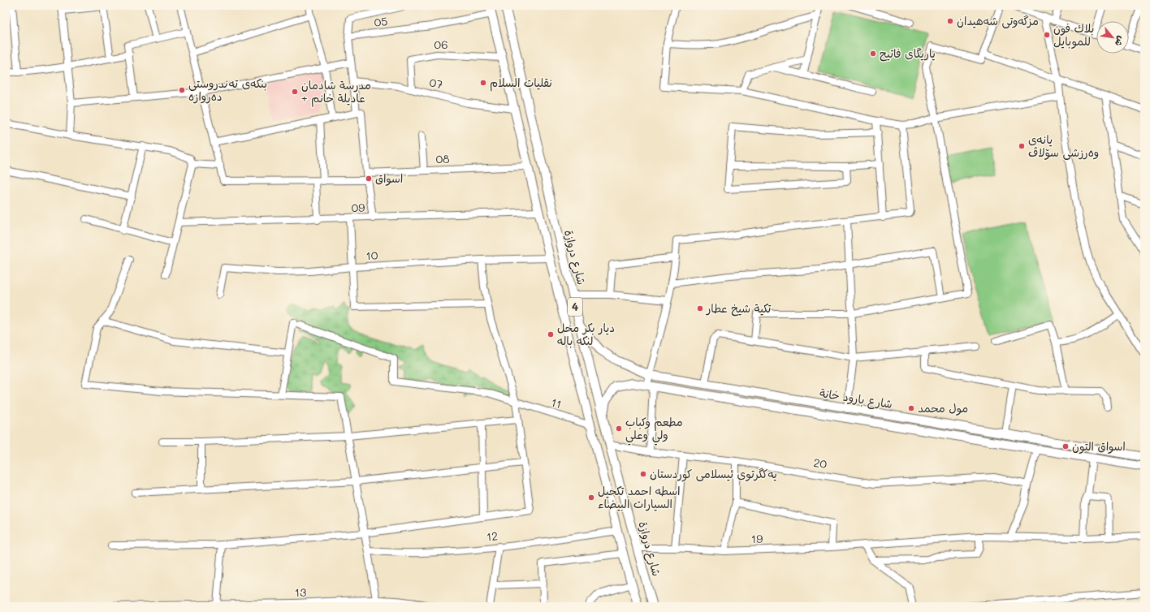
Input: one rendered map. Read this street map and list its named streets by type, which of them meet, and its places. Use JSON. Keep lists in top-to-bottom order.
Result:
{
  "streets": {
    "main road": ["شارع دروازة", "4", "شارع بارود خانة"],
    "street": [
      "05",
      "06",
      "07",
      "08",
      "09",
      "10",
      "11",
      "20",
      "12",
      "19",
      "13"
    ]
  },
  "crossings": [
    ["05", "4"],
    ["06", "07"],
    ["06", "4"],
    ["07", "4"],
    ["08", "4"],
    ["09", "4"],
    ["10", "4"],
    ["شارع دروازة", "شارع بارود خانة"],
    ["شارع دروازة", "20"],
    ["شارع دروازة", "19"],
    ["4", "11"],
    ["4", "12"]
  ],
  "places": [
    "مزگەوتی شەهیدان",
    "بلاك فون للموبايل",
    "یاریگای فاتیح",
    "نقليات السلام",
    "بنکەی تەندروستی دەروازە",
    "مدرسة شادمان + عاديلة خانم",
    "یانەی وەرزشی سۆلاڤ",
    "اسواق",
    "تكية شيخ عطار",
    "ديار بكر محل لنكه باله",
    "مول محمد",
    "مطعم وكباب ولي وعلي",
    "اسواق التون",
    "یەکگرتوی ئیسلامی کوردستان",
    "اسطه احمد تكحيل السيارات البيضاء"
  ],
  "north": "bottom right"
}
